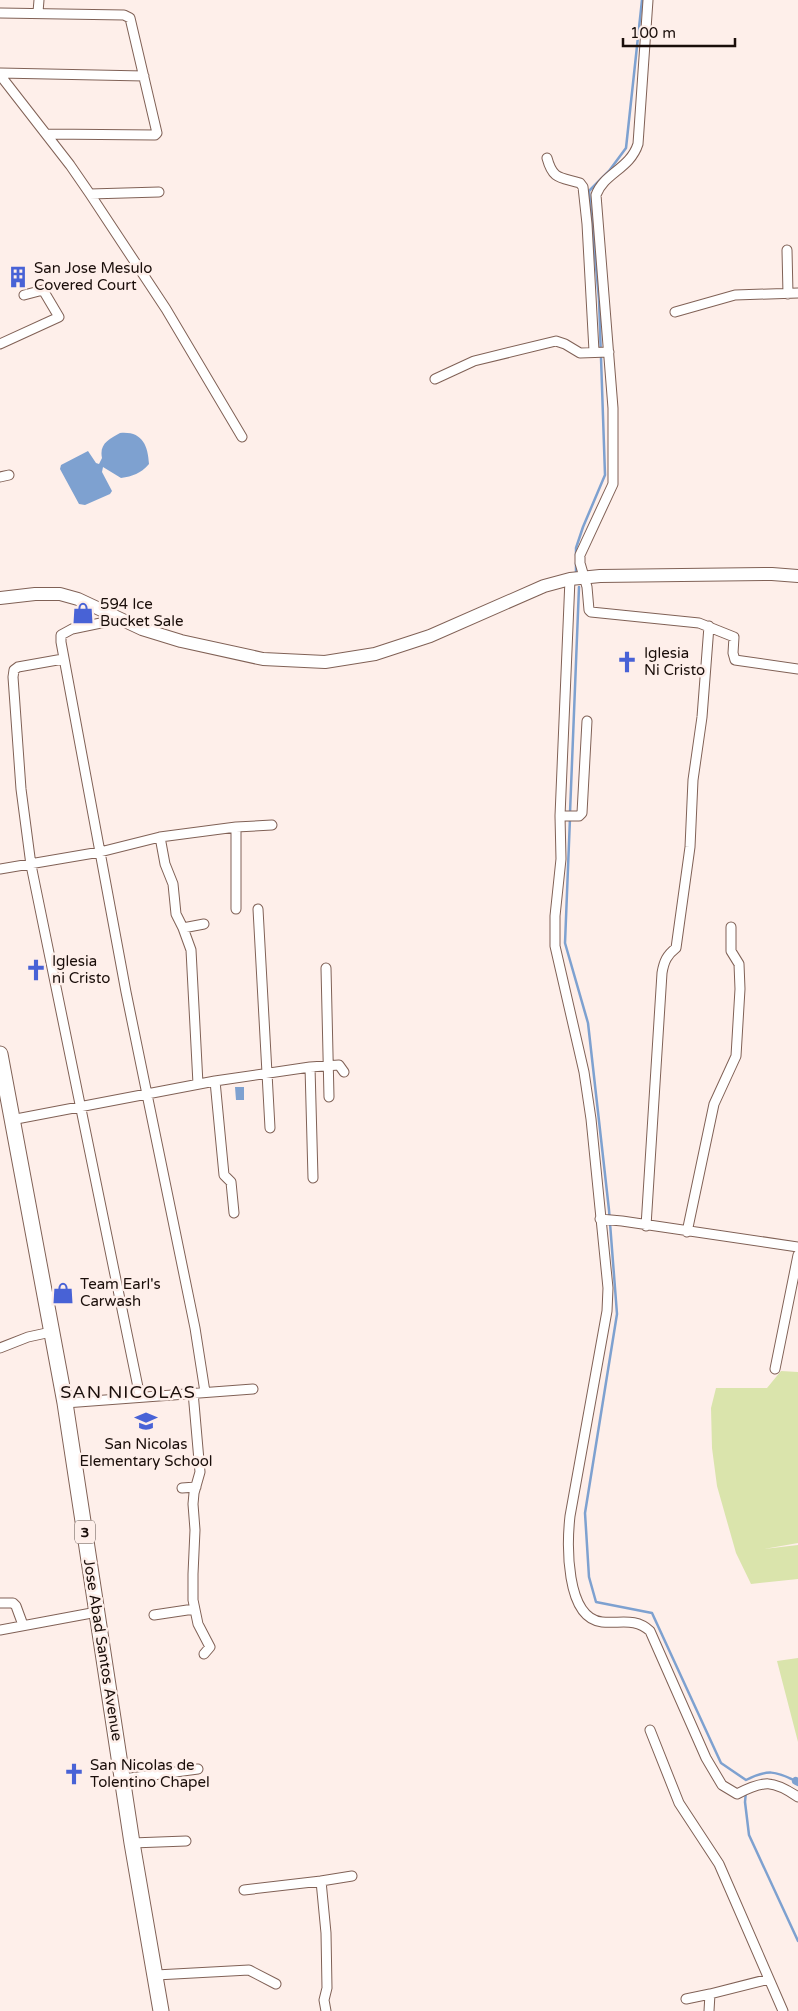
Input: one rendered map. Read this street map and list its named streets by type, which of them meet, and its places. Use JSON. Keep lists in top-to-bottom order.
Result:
{
  "streets": {
    "highway": ["3", "Jose Abad Santos Avenue"]
  },
  "districts": ["SAN NICOLAS"],
  "places": {
    "building": ["San Jose Mesulo Covered Court"],
    "shop": ["594 Ice Bucket Sale", "Team Earl's Carwash"],
    "church": ["Iglesia Ni Cristo", "Iglesia ni Cristo", "San Nicolas de Tolentino Chapel"],
    "school or university": ["San Nicolas Elementary School"]
  },
  "scale_bar": "100 m"
}
